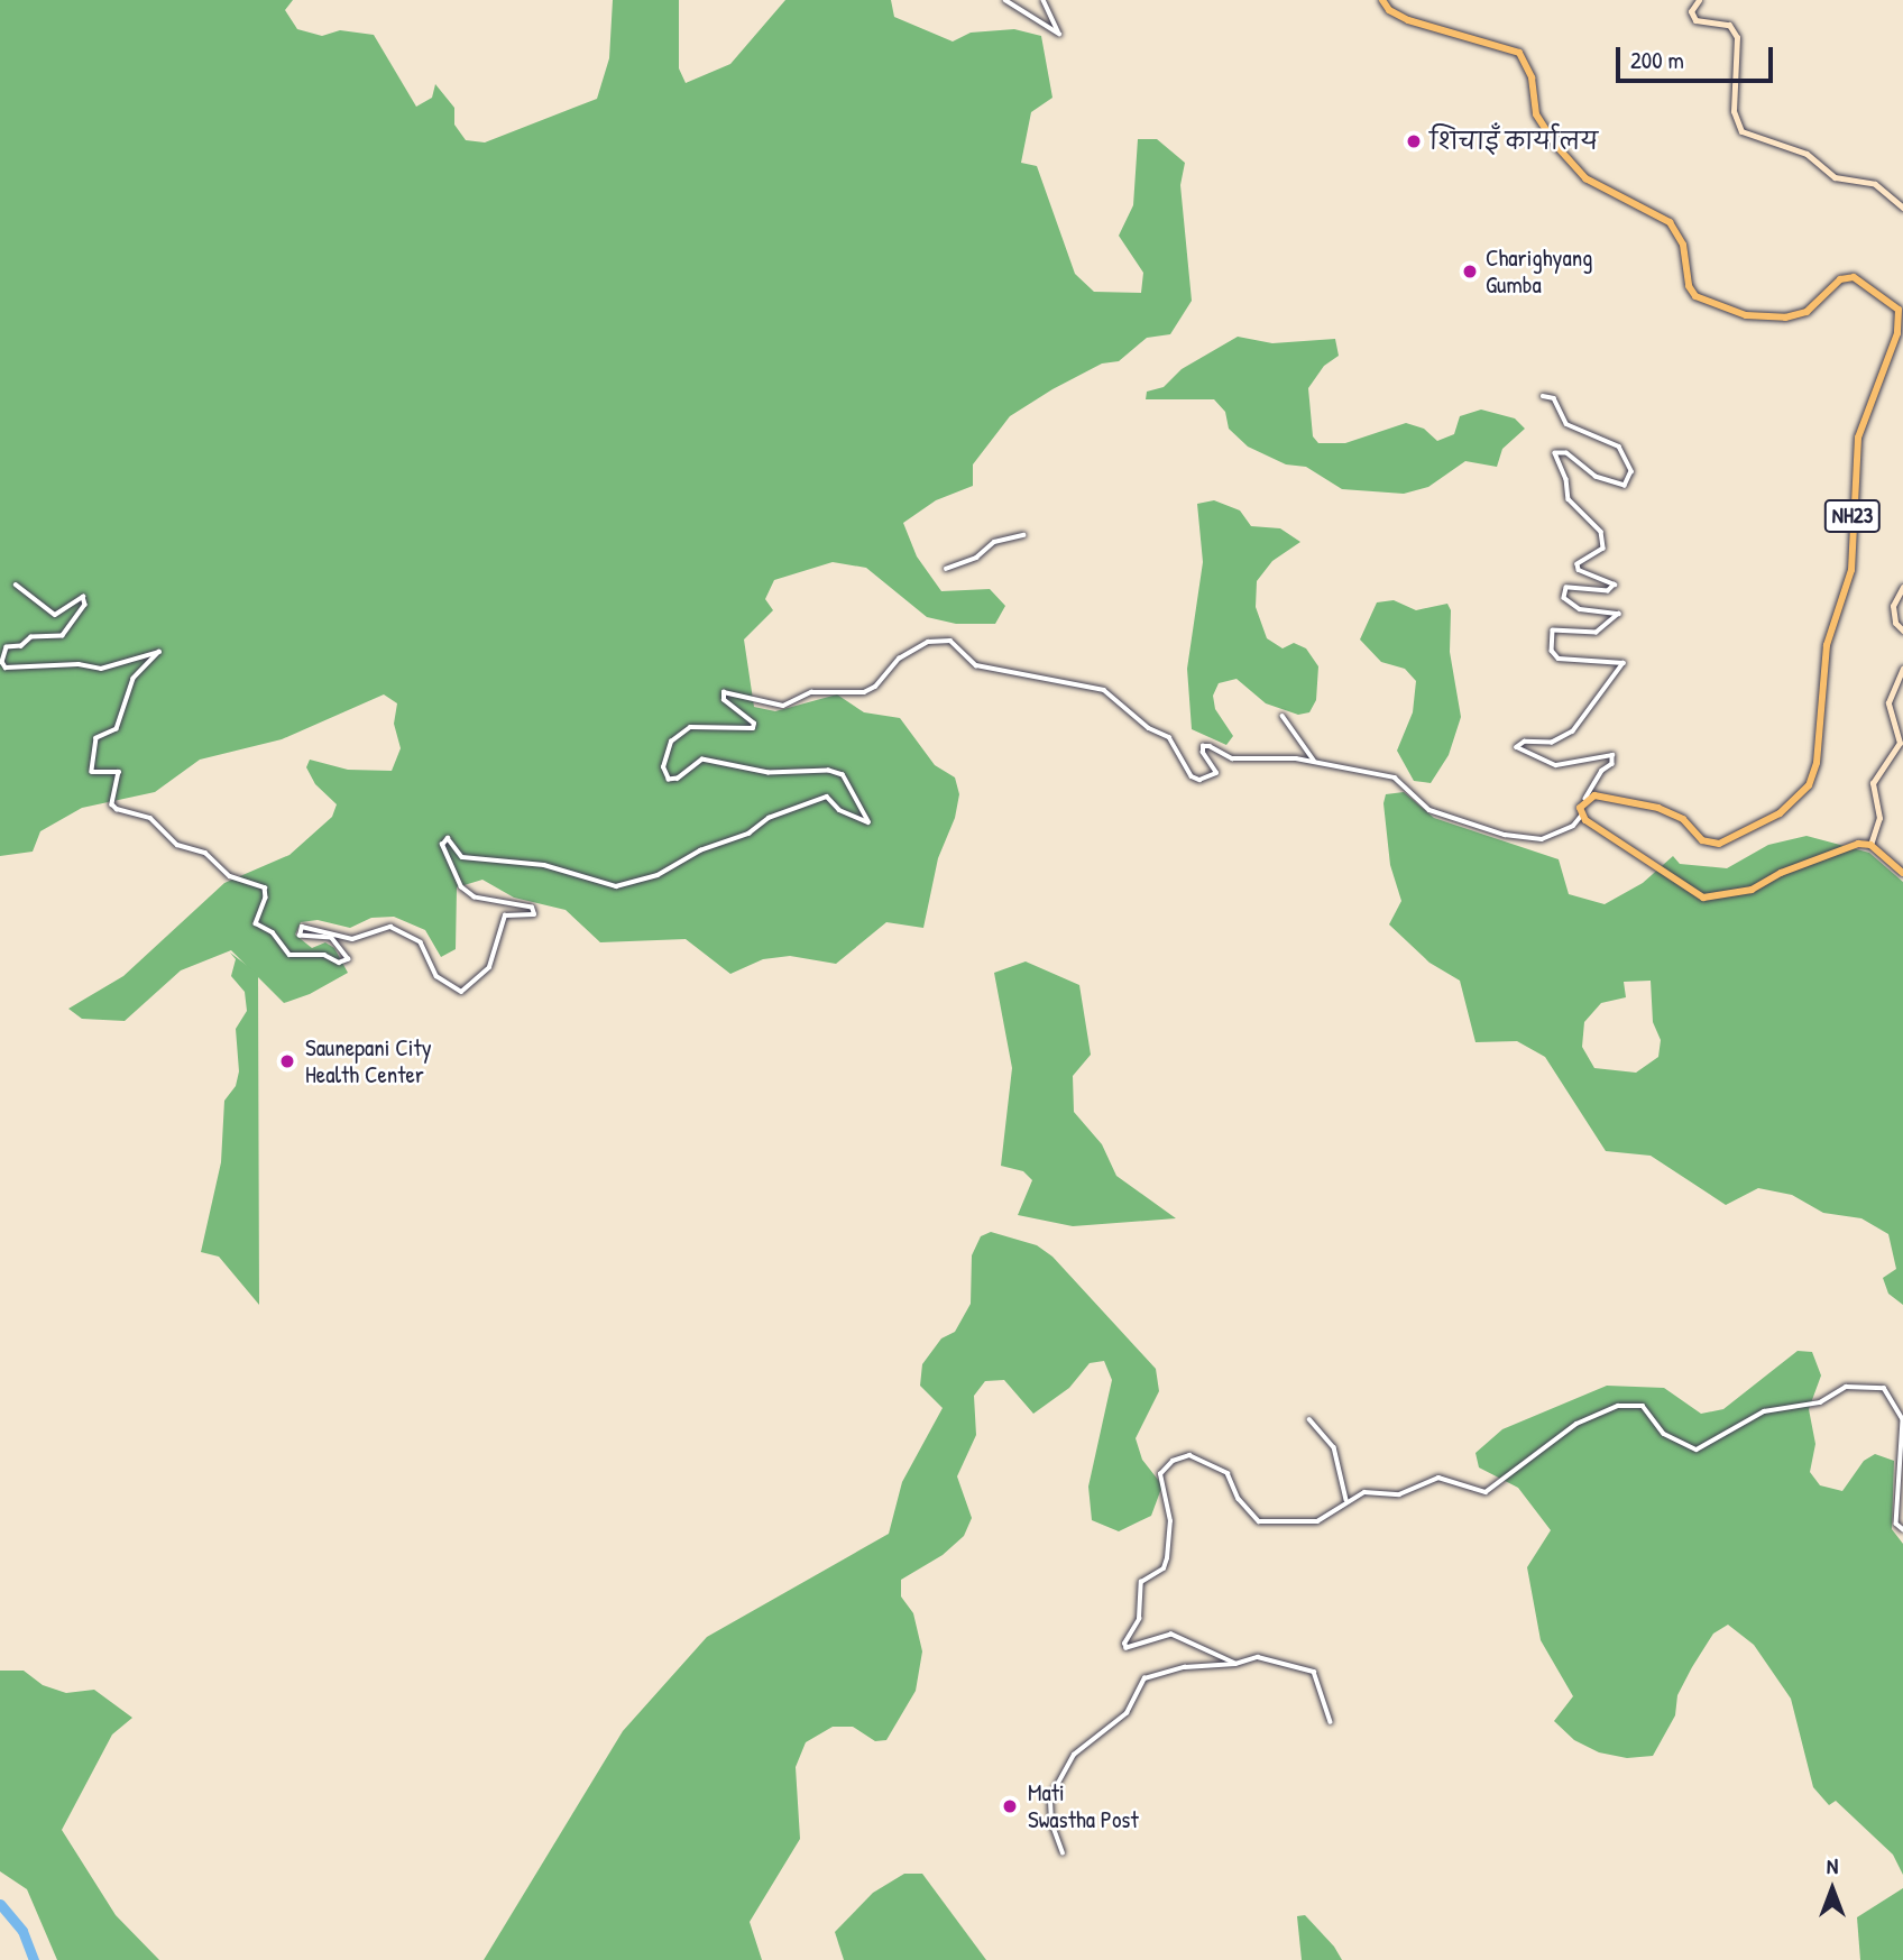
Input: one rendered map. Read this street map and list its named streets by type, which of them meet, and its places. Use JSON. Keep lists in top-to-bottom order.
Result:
{
  "streets": {
    "main road": ["NH23"]
  },
  "places": [
    "शिचाइँ कार्यालय",
    "Charighyang Gumba",
    "Saunepani City Health Center",
    "Mati Swastha Post"
  ],
  "scale_bar": "200 m",
  "north": "top"
}
